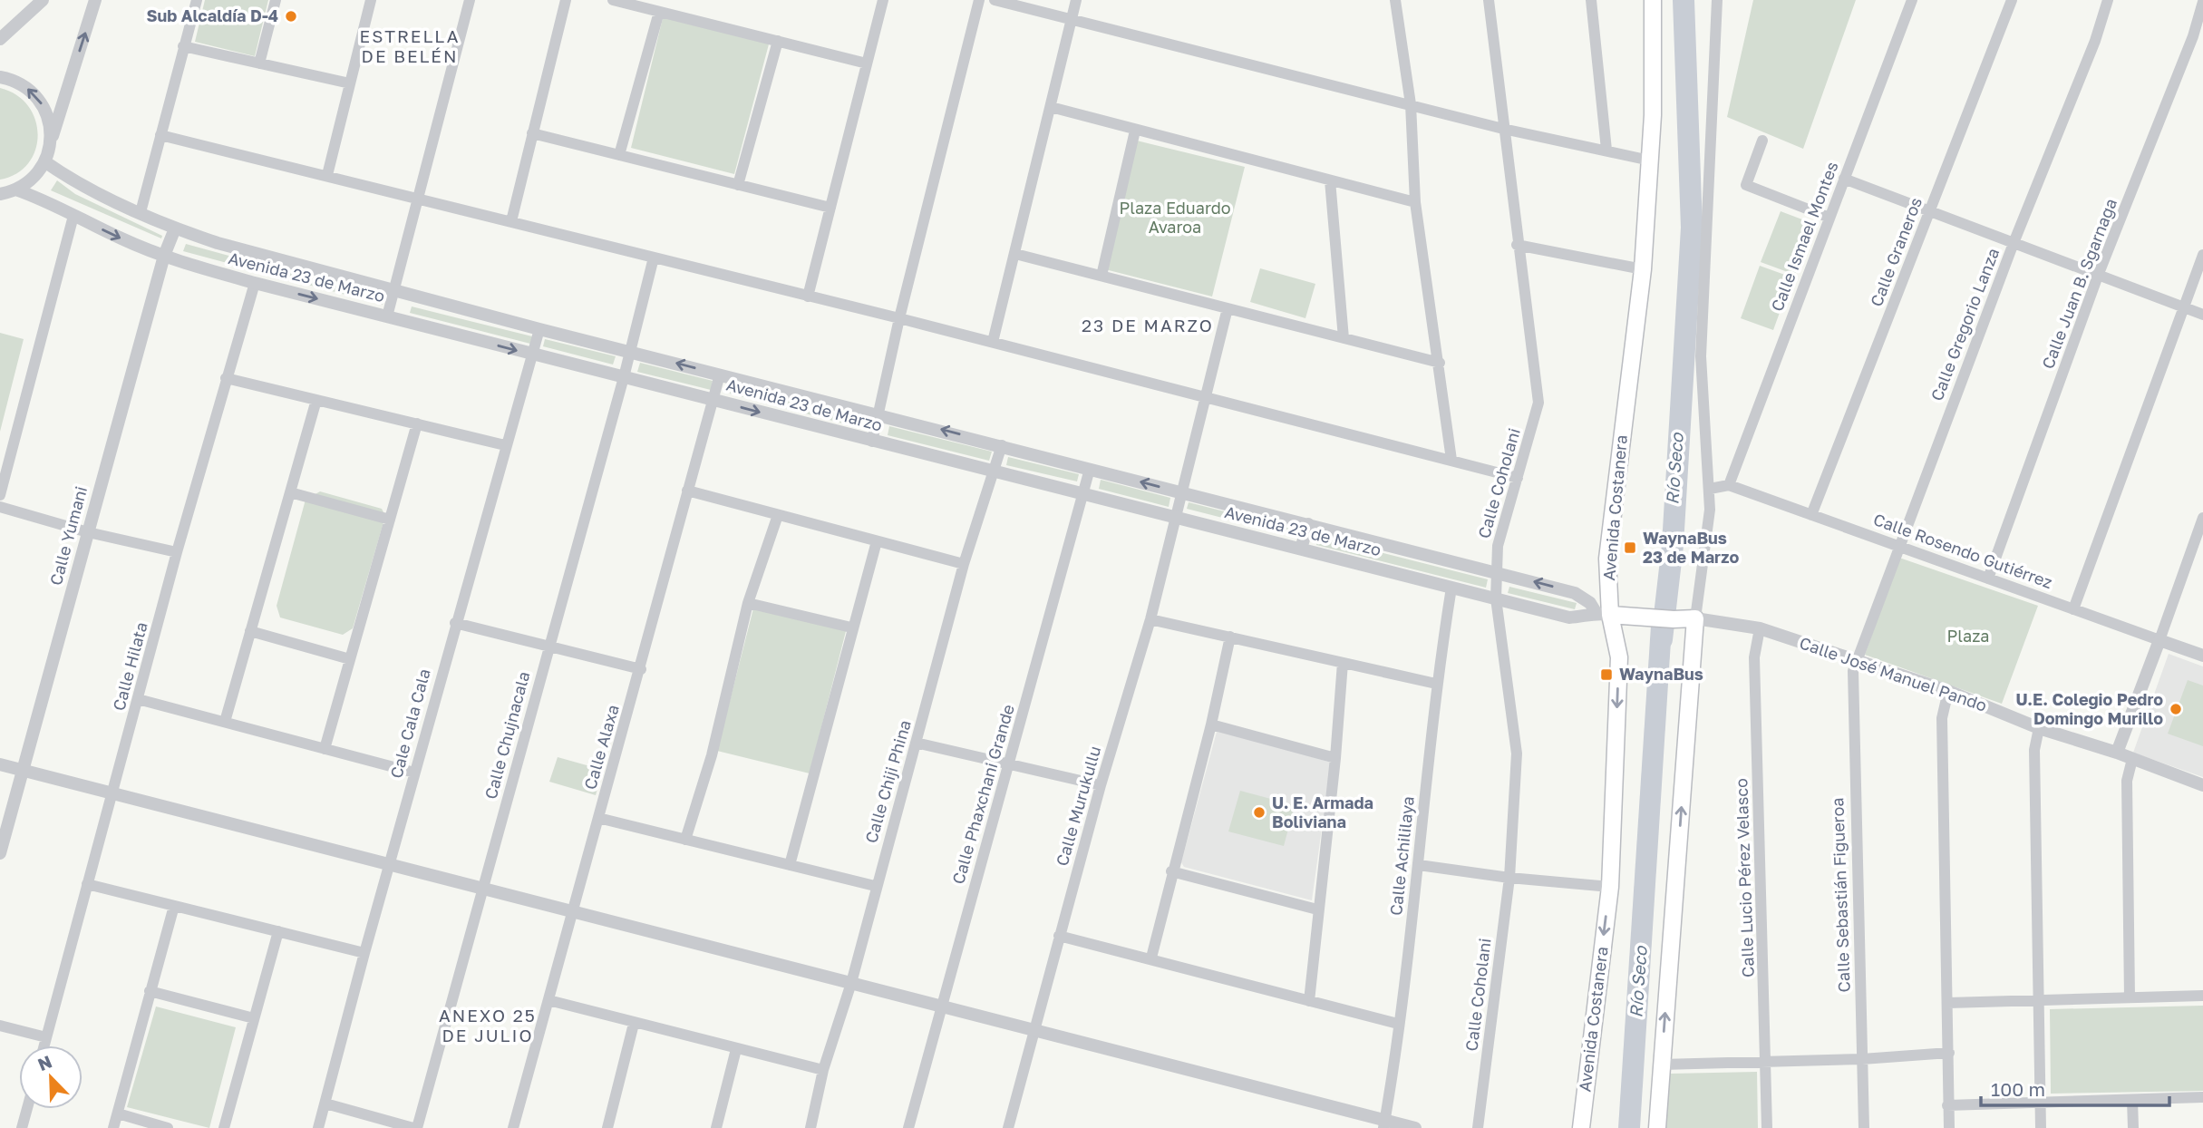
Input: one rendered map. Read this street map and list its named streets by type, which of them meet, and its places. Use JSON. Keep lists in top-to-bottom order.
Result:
{
  "streets": {
    "main road": ["Avenida Costanera", "Calle José Manuel Pando"],
    "street": [
      "Calle Ismael Montes",
      "Calle Graneros",
      "Avenida 23 de Marzo",
      "Calle Juan B. Sgarnaga",
      "Calle Gregorio Lanza",
      "Calle Coholani",
      "Calle Yumani",
      "Calle Rosendo Gutiérrez",
      "Calle Hilata",
      "Cale Cala Cala",
      "Calle Chujnacala",
      "Calle Alaxa",
      "Calle Chiji Phina",
      "Calle Phaxchani Grande",
      "Calle Murukullu",
      "Calle Achililaya",
      "Calle Lucio Pérez Velasco",
      "Calle Sebastián Figueroa"
    ]
  },
  "crossings": [
    ["Calle Ismael Montes", "Calle Rosendo Gutiérrez"],
    ["Calle Graneros", "Calle Rosendo Gutiérrez"],
    ["Avenida 23 de Marzo", "Calle Coholani"],
    ["Avenida 23 de Marzo", "Avenida Costanera"],
    ["Avenida 23 de Marzo", "Calle Yumani"],
    ["Avenida 23 de Marzo", "Calle Hilata"],
    ["Avenida 23 de Marzo", "Calle José Manuel Pando"],
    ["Avenida 23 de Marzo", "Cale Cala Cala"],
    ["Avenida 23 de Marzo", "Calle Chujnacala"],
    ["Avenida 23 de Marzo", "Calle Alaxa"],
    ["Avenida 23 de Marzo", "Calle Chiji Phina"],
    ["Avenida 23 de Marzo", "Calle Phaxchani Grande"],
    ["Avenida 23 de Marzo", "Calle Murukullu"],
    ["Avenida 23 de Marzo", "Calle Achililaya"],
    ["Calle Juan B. Sgarnaga", "Calle Rosendo Gutiérrez"],
    ["Calle Gregorio Lanza", "Calle Rosendo Gutiérrez"],
    ["Calle Gregorio Lanza", "Calle José Manuel Pando"],
    ["Calle Gregorio Lanza", "Calle Sebastián Figueroa"],
    ["Avenida Costanera", "Calle José Manuel Pando"],
    ["Calle José Manuel Pando", "Calle Lucio Pérez Velasco"],
    ["Calle José Manuel Pando", "Calle Sebastián Figueroa"]
  ],
  "districts": ["ESTRELLA DE BELÉN", "23 DE MARZO", "ANEXO 25 DE JULIO"],
  "water": ["Río Seco"],
  "parks": ["Plaza Eduardo Avaroa", "Plaza"],
  "places": {
    "other": ["Sub Alcaldía D-4", "U.E. Colegio Pedro Domingo Murillo", "U. E. Armada Boliviana"],
    "transit": ["WaynaBus 23 de Marzo", "WaynaBus"]
  },
  "scale_bar": "100 m",
  "north": "top left"
}
